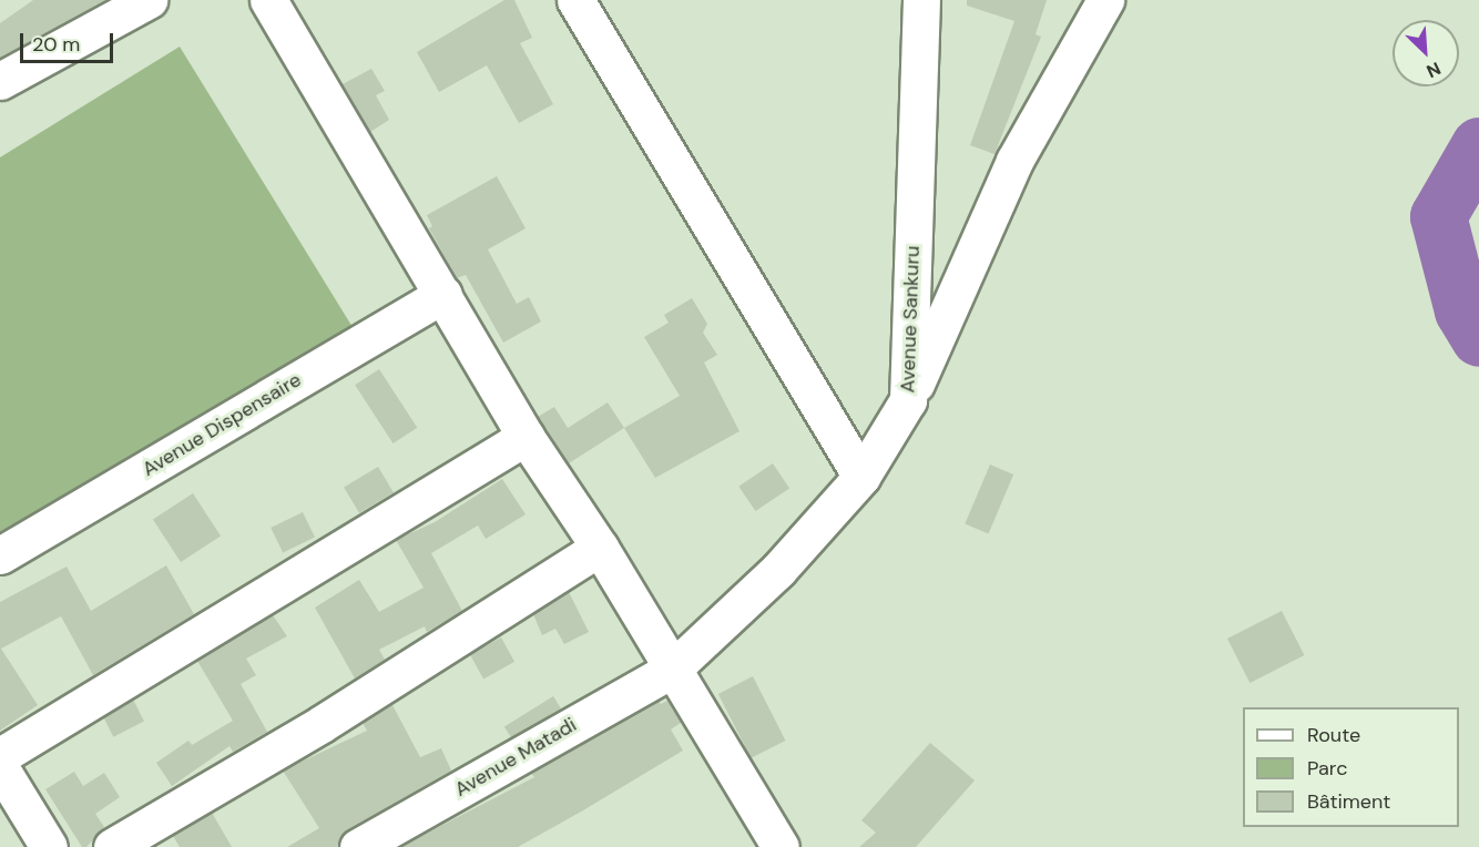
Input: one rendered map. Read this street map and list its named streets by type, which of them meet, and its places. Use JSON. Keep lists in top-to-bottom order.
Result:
{
  "streets": {
    "street": ["Avenue Sankuru", "Avenue Dispensaire", "Avenue Matadi"]
  },
  "crossings": [
    ["Avenue Sankuru", "Avenue Matadi"]
  ],
  "legend": ["Route", "Parc", "Bâtiment"],
  "scale_bar": "20 m",
  "north": "bottom right"
}
